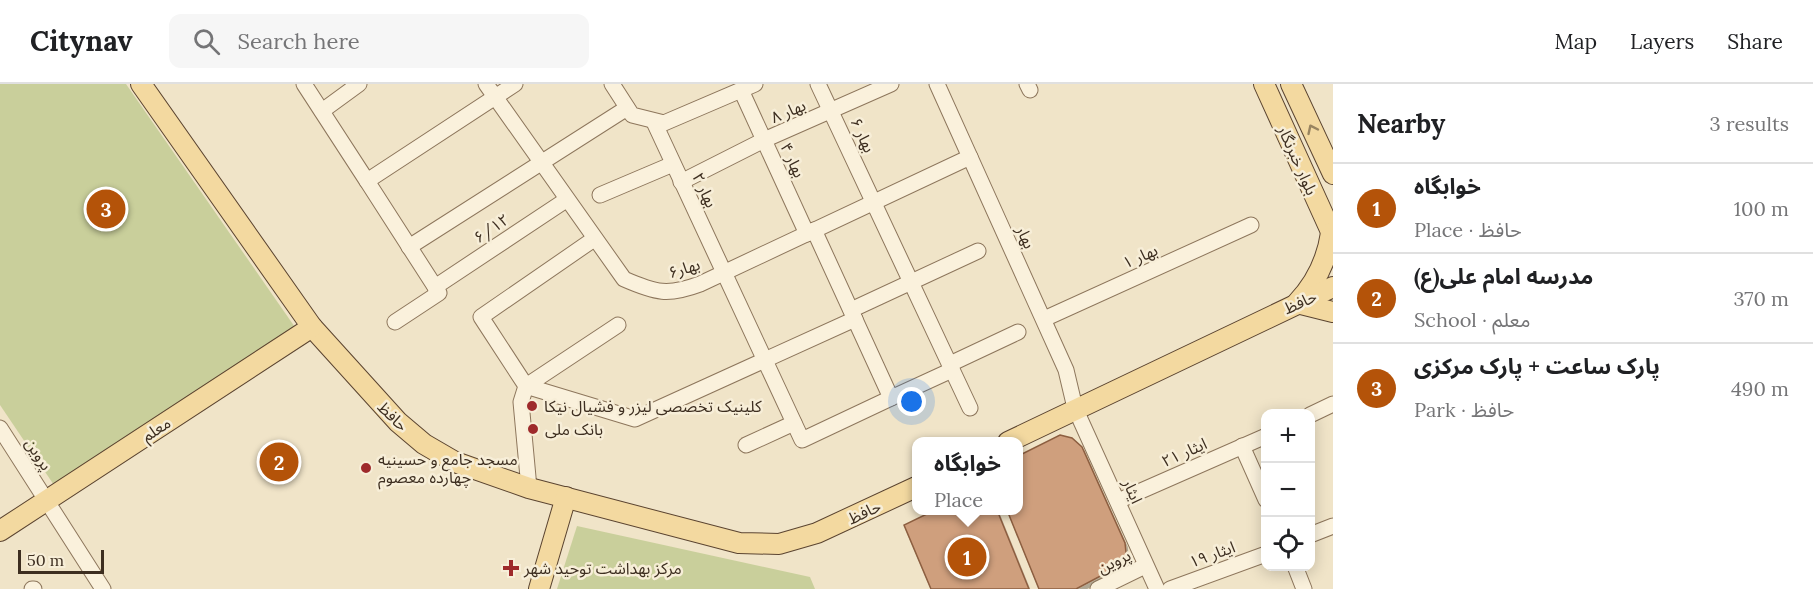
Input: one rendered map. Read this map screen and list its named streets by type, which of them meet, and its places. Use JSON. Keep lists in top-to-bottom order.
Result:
{
  "streets": {
    "main road": ["بلوار خبرنگار", "حافظ", "معلم"],
    "street": [
      "بهار ۸",
      "بهار ۶",
      "بهار ۴",
      "بهار ۲",
      "۶/۱۲",
      "بهار",
      "بهار ۱",
      "بهار۶",
      "ایثار ۲۱",
      "پروین",
      "ایثار",
      "ایثار ۱۹"
    ]
  },
  "crossings": [
    ["بهار ۸", "بهار ۶"],
    ["بهار ۸", "بهار ۴"],
    ["بهار ۸", "بهار ۲"],
    ["بهار ۶", "بهار۶"],
    ["بهار ۴", "بهار۶"],
    ["بهار ۲", "بهار۶"],
    ["۶/۱۲", "بهار۶"],
    ["بهار", "بهار ۱"],
    ["بهار", "بهار۶"],
    ["بهار", "حافظ"],
    ["بهار", "ایثار"],
    ["حافظ", "معلم"],
    ["حافظ", "ایثار"],
    ["معلم", "پروین"],
    ["ایثار ۲۱", "ایثار"],
    ["پروین", "ایثار"]
  ],
  "places": {
    "other": ["کلینیک تخصصی لیزر و فشیال نیکا", "بانک ملی", "مسجد جامع و حسینیه چهارده معصوم"],
    "health": ["مرکز بهداشت توحید شهر"]
  },
  "scale_bar": "50 m",
  "page": {
    "header": "Citynav",
    "search": "Search here",
    "nav": ["Map", "Layers", "Share"],
    "heading": ["Nearby", "3 results"],
    "list": [
      {
        "mark": "1",
        "name": "خوابگاه",
        "note": "Place · حافظ",
        "value": "100 m"
      },
      {
        "mark": "2",
        "name": "مدرسه امام علی(ع)",
        "note": "School · معلم",
        "value": "370 m"
      },
      {
        "mark": "3",
        "name": "پارک ساعت + پارک مرکزی",
        "note": "Park · حافظ",
        "value": "490 m"
      }
    ],
    "pins": ["3", "2", "1"],
    "map_buttons": ["+", "−"],
    "popup": ["خوابگاه", "Place"],
    "scale": "50 m"
  }
}
